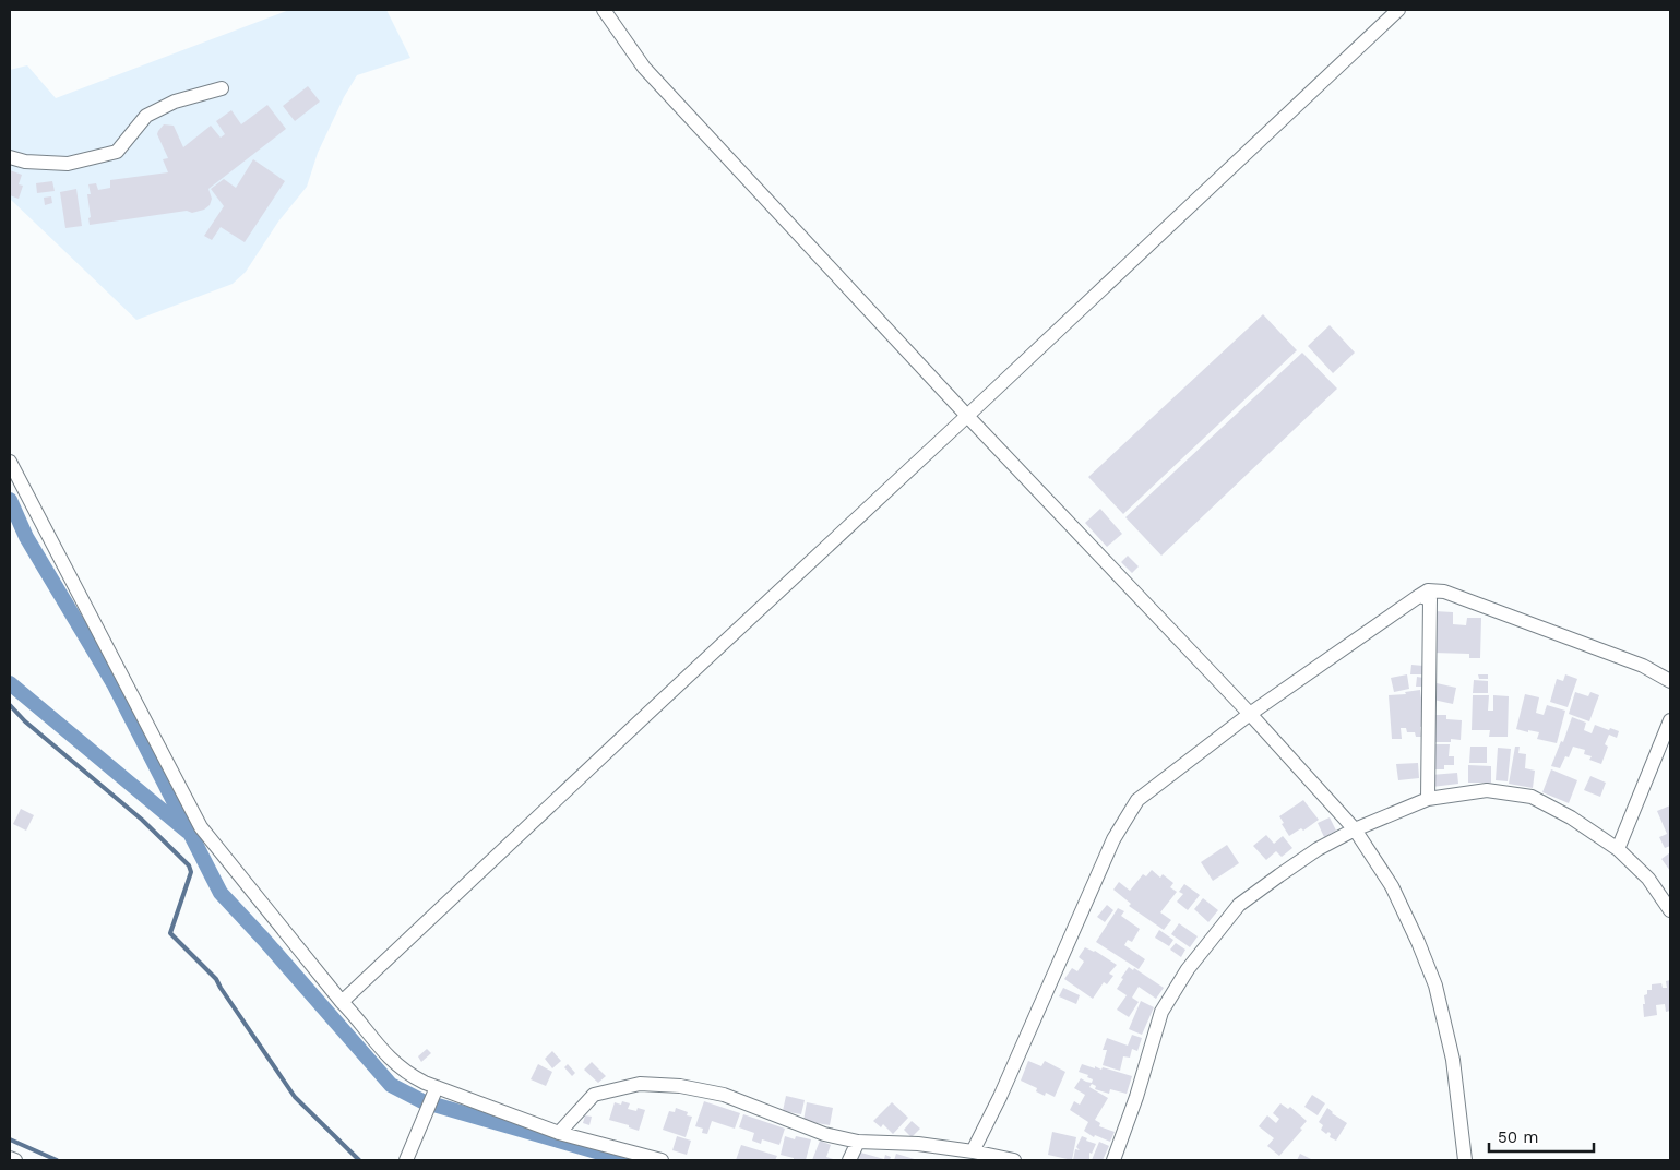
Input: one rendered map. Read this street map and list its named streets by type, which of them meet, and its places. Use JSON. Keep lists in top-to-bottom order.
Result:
{
  "scale_bar": "50 m"
}
